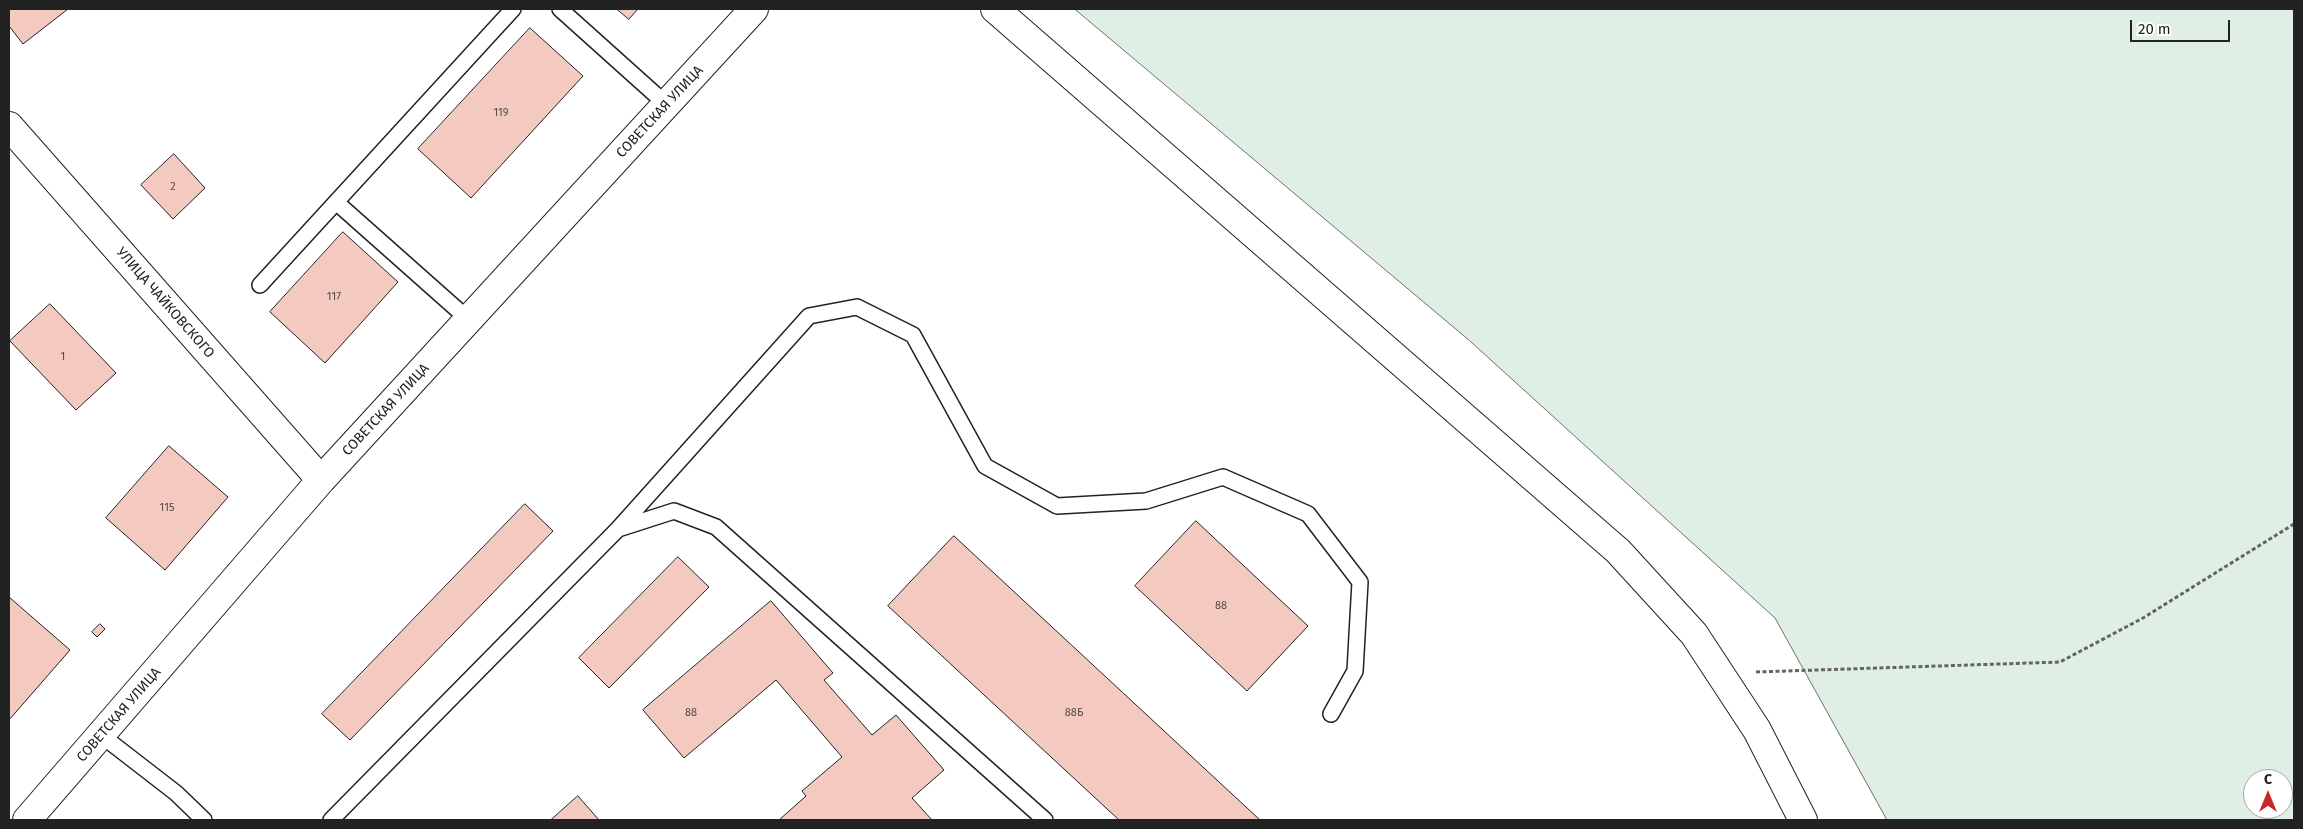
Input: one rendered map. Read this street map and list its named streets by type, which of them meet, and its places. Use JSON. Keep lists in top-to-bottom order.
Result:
{
  "streets": {
    "main road": ["СОВЕТСКАЯ УЛИЦА", "УЛИЦА ЧАЙКОВСКОГО"]
  },
  "crossings": [
    ["СОВЕТСКАЯ УЛИЦА", "УЛИЦА ЧАЙКОВСКОГО"]
  ],
  "house_numbers": [
    "119",
    "2",
    "117",
    "1",
    "115",
    "88",
    "88",
    "88Б"
  ],
  "scale_bar": "20 m",
  "north": "top"
}
